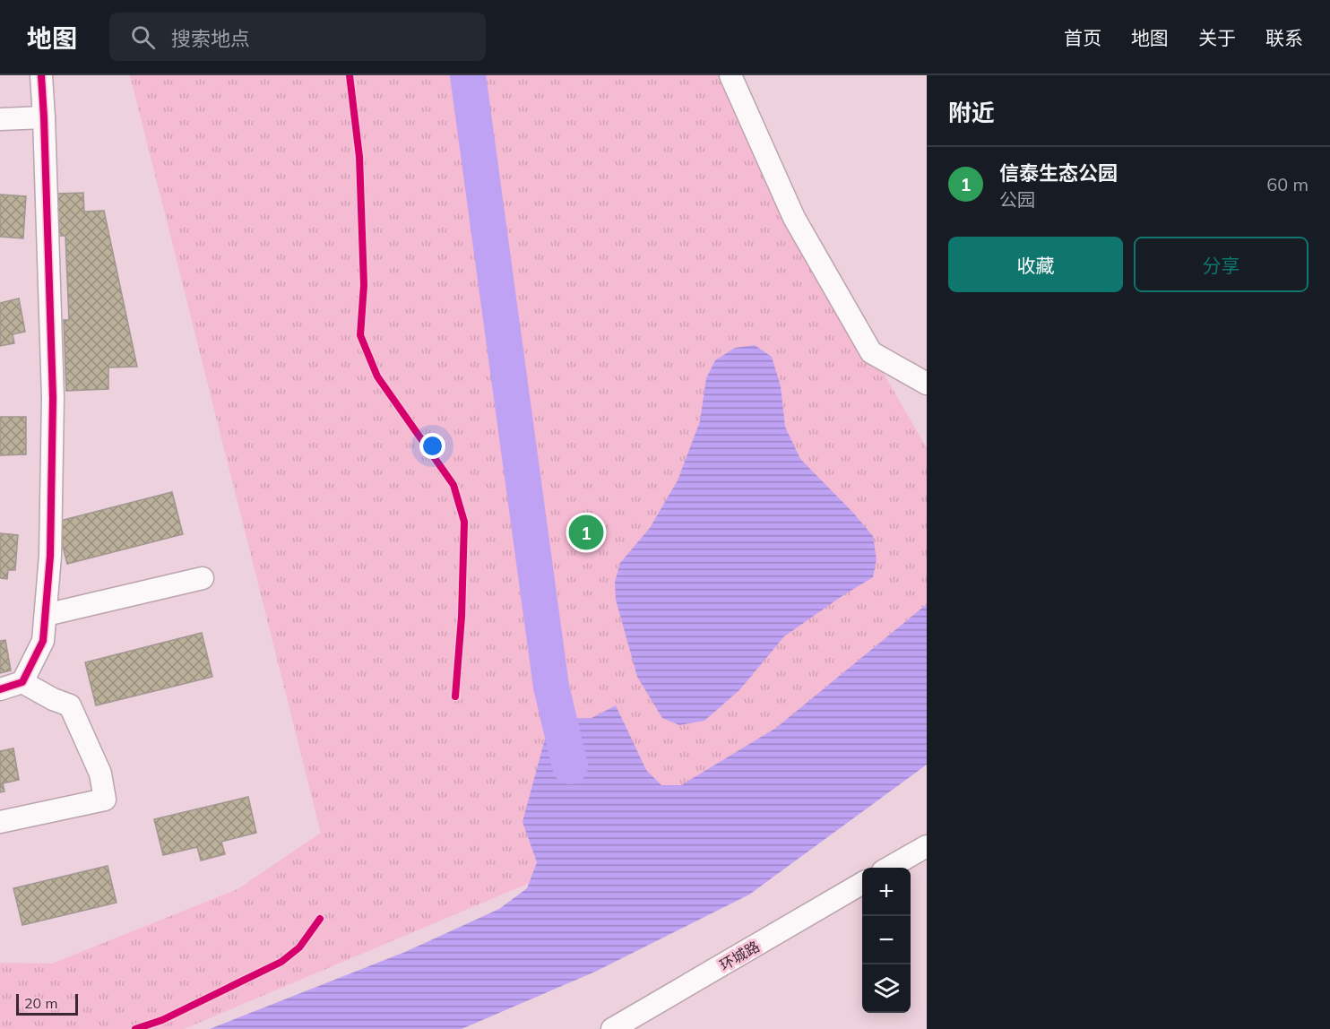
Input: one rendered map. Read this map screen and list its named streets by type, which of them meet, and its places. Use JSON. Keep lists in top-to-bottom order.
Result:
{
  "streets": {
    "street": ["环城路"]
  },
  "scale_bar": "20 m",
  "page": {
    "header": "地图",
    "search": "搜索地点",
    "nav": [
      "首页",
      "地图",
      "关于",
      "联系"
    ],
    "heading": "附近",
    "list": [
      {
        "mark": "1",
        "name": "信泰生态公园",
        "note": "公园",
        "value": "60 m"
      }
    ],
    "buttons": ["收藏", "分享"],
    "pins": "1",
    "map_buttons": ["+", "−"],
    "scale": "20 m"
  }
}
